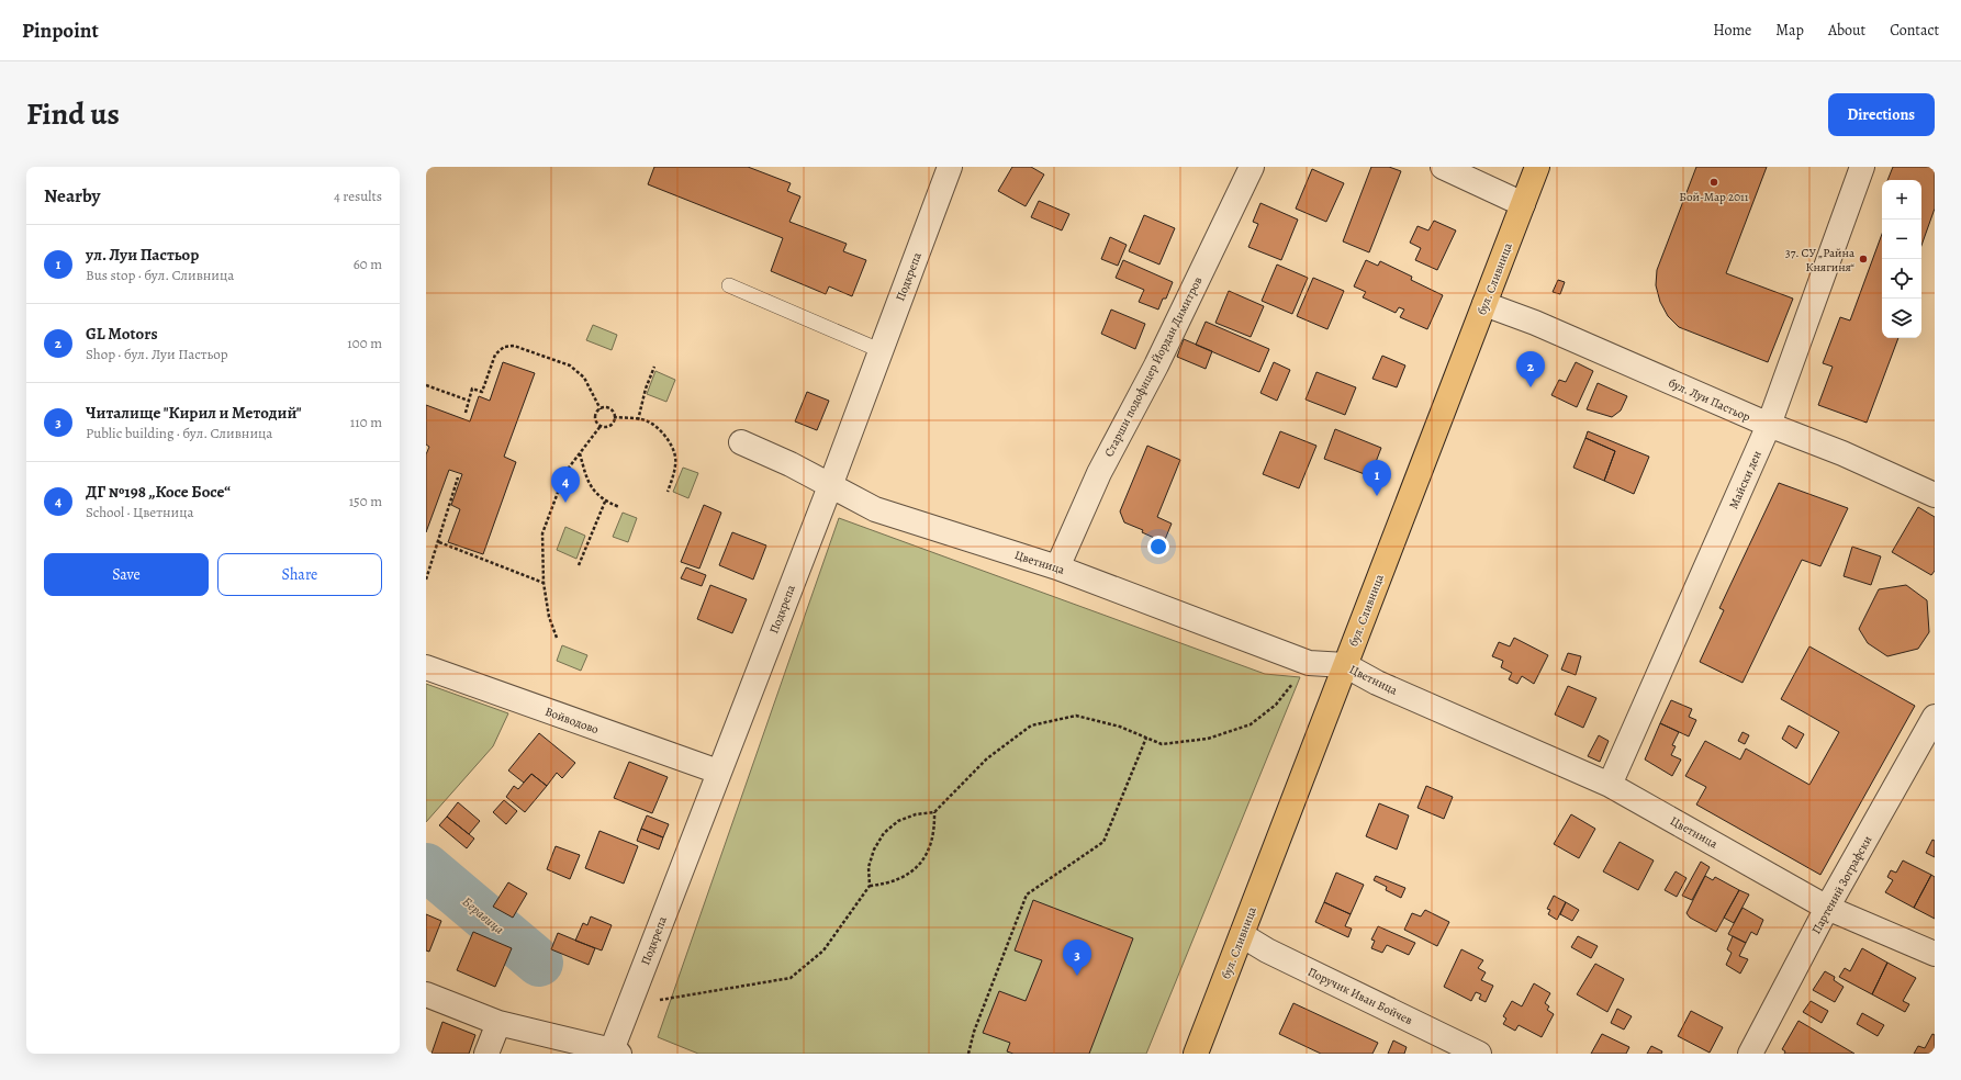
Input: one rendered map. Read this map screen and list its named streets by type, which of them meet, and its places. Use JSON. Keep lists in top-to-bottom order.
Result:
{
  "streets": {
    "main road": ["бул. Сливница"],
    "street": [
      "Подкрепа",
      "Старши подофицер Йордан Димитров",
      "бул. Луи Пастьор",
      "Майски ден",
      "Цветница",
      "Войводово",
      "Партений Зографски",
      "Поручик Иван Бойчев"
    ]
  },
  "crossings": [
    ["Подкрепа", "Цветница"],
    ["Подкрепа", "Войводово"],
    ["бул. Сливница", "бул. Луи Пастьор"],
    ["бул. Сливница", "Цветница"],
    ["бул. Сливница", "Поручик Иван Бойчев"],
    ["Старши подофицер Йордан Димитров", "Цветница"],
    ["бул. Луи Пастьор", "Майски ден"],
    ["Майски ден", "Цветница"],
    ["Цветница", "Партений Зографски"]
  ],
  "water": ["Беравица"],
  "places": ["Бой-Мар 2011", "37. СУ „Райна Княгиня“"],
  "page": {
    "header": "Pinpoint",
    "nav": [
      "Home",
      "Map",
      "About",
      "Contact"
    ],
    "title": "Find us",
    "buttons": [
      "Directions",
      ["Save", "Share"]
    ],
    "heading": ["Nearby", "4 results"],
    "map_buttons": ["+", "−"],
    "list": [
      {
        "mark": "1",
        "name": "ул. Луи Пастьор",
        "note": "Bus stop · бул. Сливница",
        "value": "60 m"
      },
      {
        "mark": "2",
        "name": "GL Motors",
        "note": "Shop · бул. Луи Пастьор",
        "value": "100 m"
      },
      {
        "mark": "3",
        "name": "Читалище \"Кирил и Методий\"",
        "note": "Public building · бул. Сливница",
        "value": "110 m"
      },
      {
        "mark": "4",
        "name": "ДГ №198 „Косе Босе“",
        "note": "School · Цветница",
        "value": "150 m"
      }
    ],
    "pins": [
      "2",
      "1",
      "4",
      "3"
    ]
  }
}
